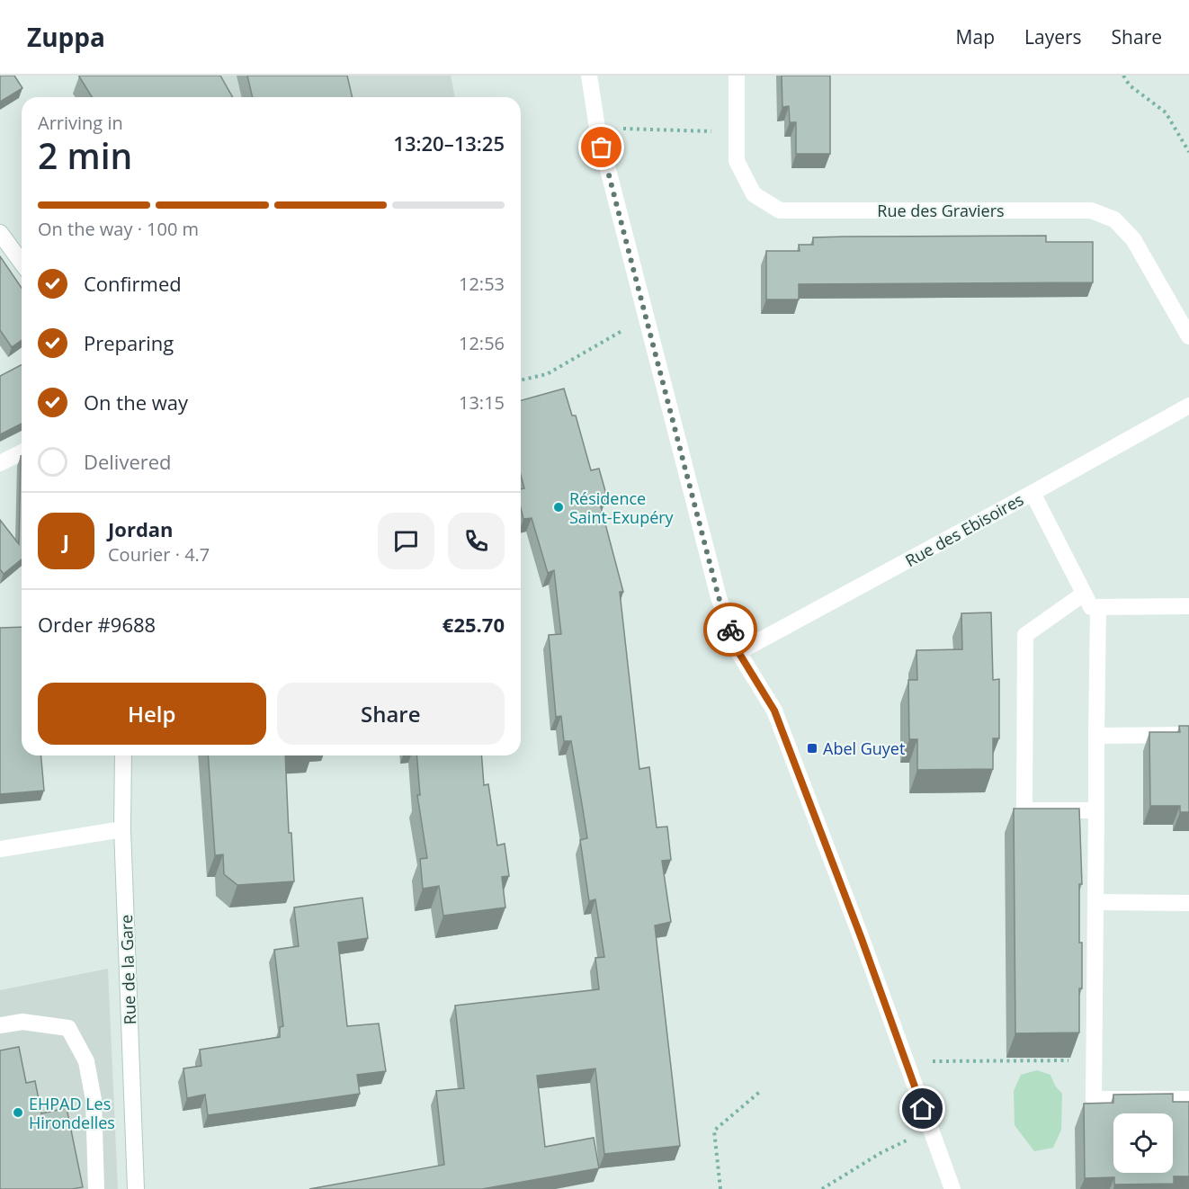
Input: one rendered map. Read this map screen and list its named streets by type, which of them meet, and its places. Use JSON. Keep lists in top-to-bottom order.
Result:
{
  "streets": {
    "street": ["Rue des Graviers", "Rue des Ebisoires", "Rue de la Gare"]
  },
  "places": {
    "other": ["Résidence Saint-Exupéry", "EHPAD Les Hirondelles"],
    "transit": ["Abel Guyet"]
  },
  "page": {
    "header": "Zuppa",
    "nav": ["Map", "Layers", "Share"],
    "heading": ["2 min", "Arriving in", "13:20–13:25"],
    "panel": [
      "Jordan",
      "Courier · 4.7",
      "Order #9688",
      "€25.70"
    ],
    "bar": "On the way · 100 m",
    "list": [
      ["Confirmed", "12:53"],
      ["Preparing", "12:56"],
      ["On the way", "13:15"],
      "Delivered"
    ],
    "round": "J",
    "buttons": ["Help", "Share"]
  }
}
